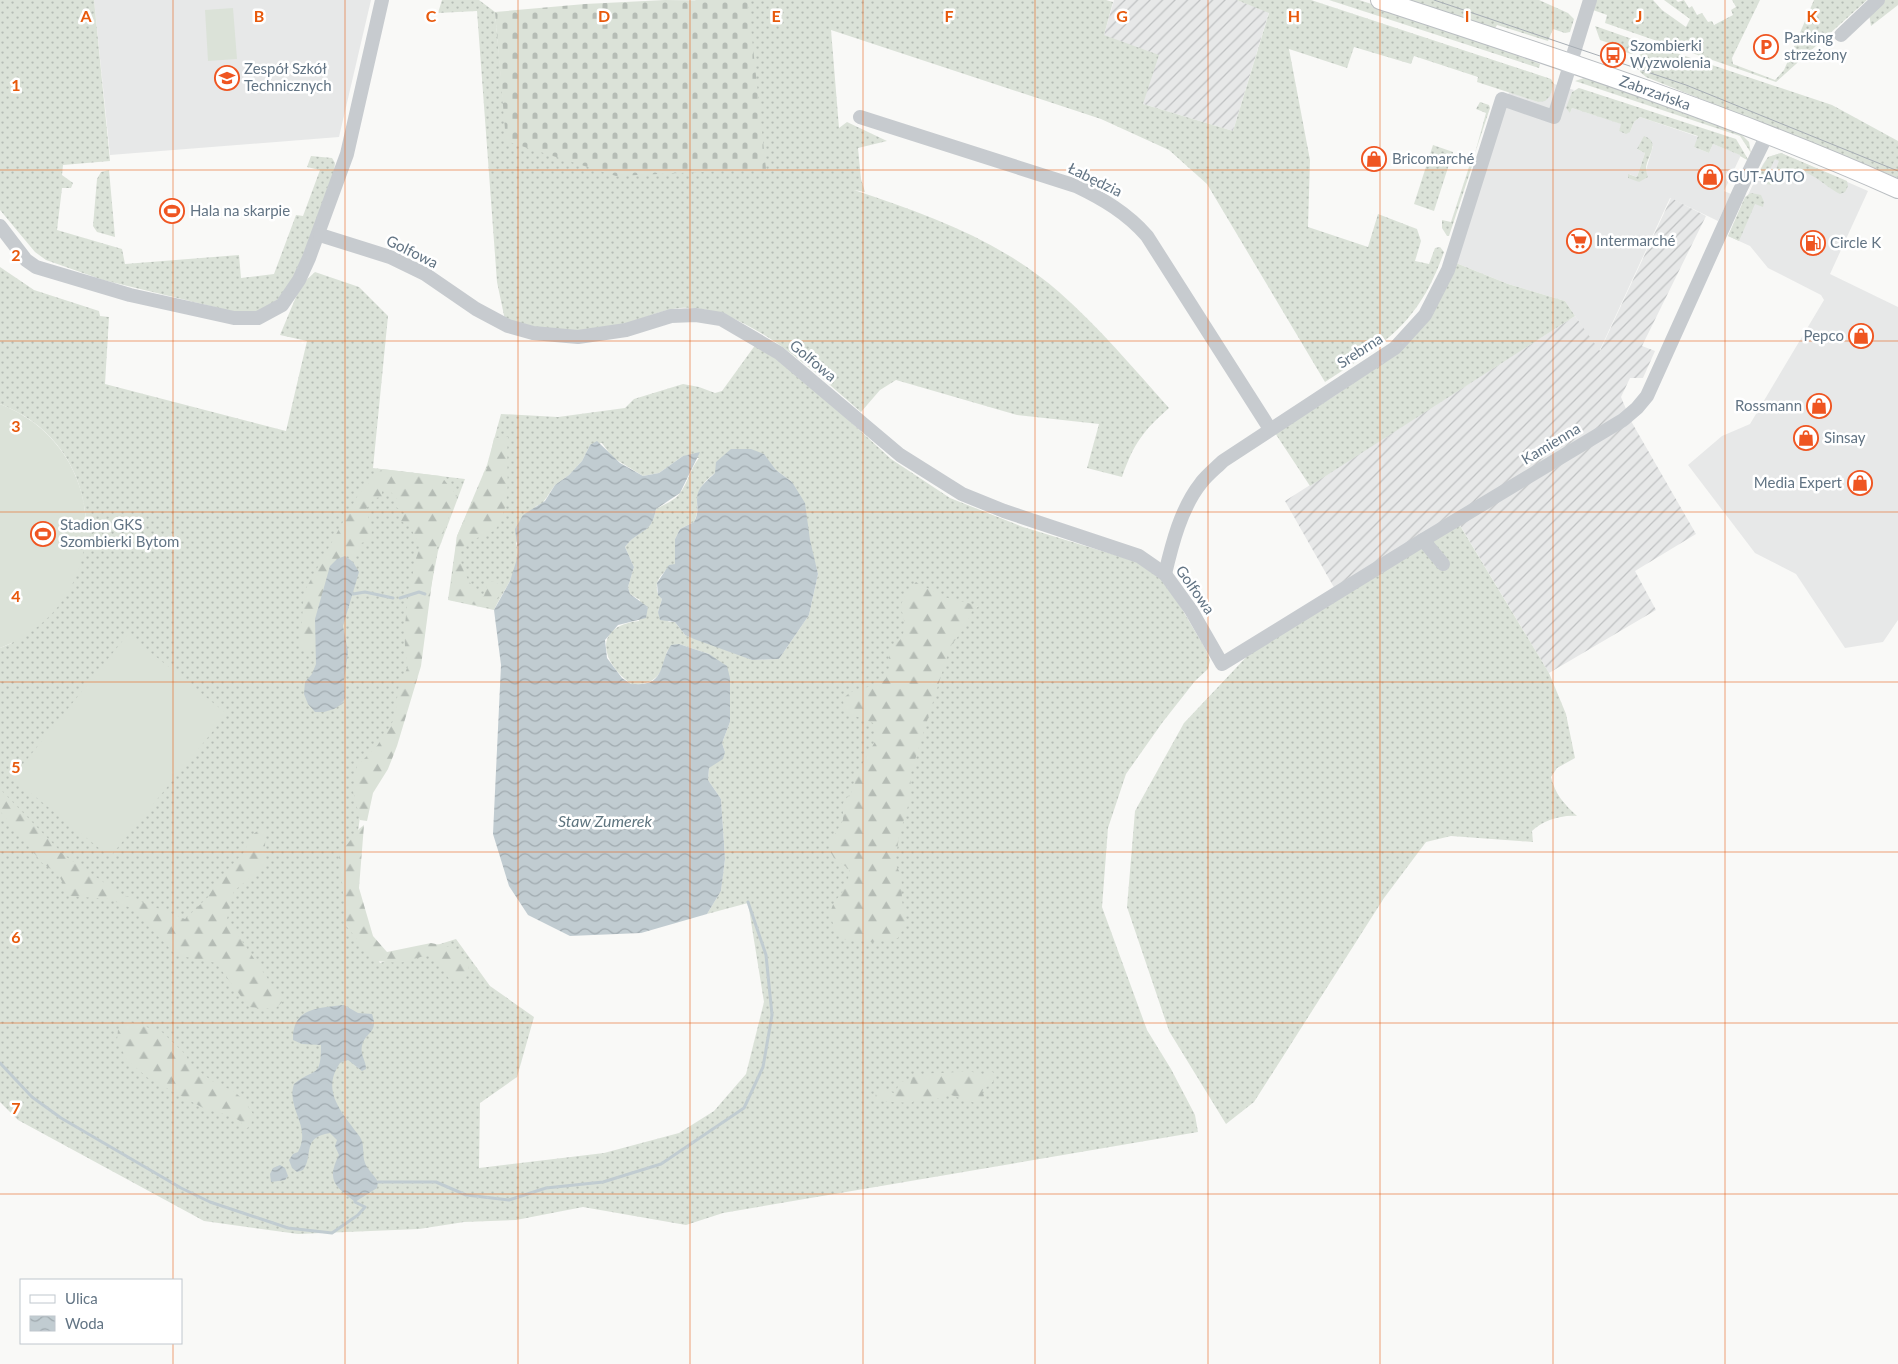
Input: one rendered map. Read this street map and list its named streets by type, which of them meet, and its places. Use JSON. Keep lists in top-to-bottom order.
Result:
{
  "streets": {
    "main road": ["Zabrzańska"],
    "street": [
      "Łabędzia",
      "Golfowa",
      "Srebrna",
      "Kamienna"
    ]
  },
  "crossings": [
    ["Zabrzańska", "Srebrna"],
    ["Zabrzańska", "Kamienna"],
    ["Łabędzia", "Srebrna"],
    ["Golfowa", "Srebrna"],
    ["Golfowa", "Kamienna"]
  ],
  "water": ["Staw Zumerek"],
  "places": {
    "parking": ["Parking strzeżony"],
    "bus stop": ["Szombierki Wyzwolenia"],
    "school or university": ["Zespół Szkół Technicznych"],
    "shop": [
      "Bricomarché",
      "GUT-AUTO",
      "Pepco",
      "Rossmann",
      "Sinsay",
      "Media Expert"
    ],
    "sports": ["Hala na skarpie", "Stadion GKS Szombierki Bytom"],
    "supermarket": ["Intermarché"],
    "fuel station": ["Circle K"]
  },
  "legend": ["Ulica", "Woda"],
  "grid": {
    "columns": [
      "A",
      "B",
      "C",
      "D",
      "E",
      "F",
      "G",
      "H",
      "I",
      "J",
      "K"
    ],
    "rows": [
      "1",
      "2",
      "3",
      "4",
      "5",
      "6",
      "7"
    ]
  }
}
